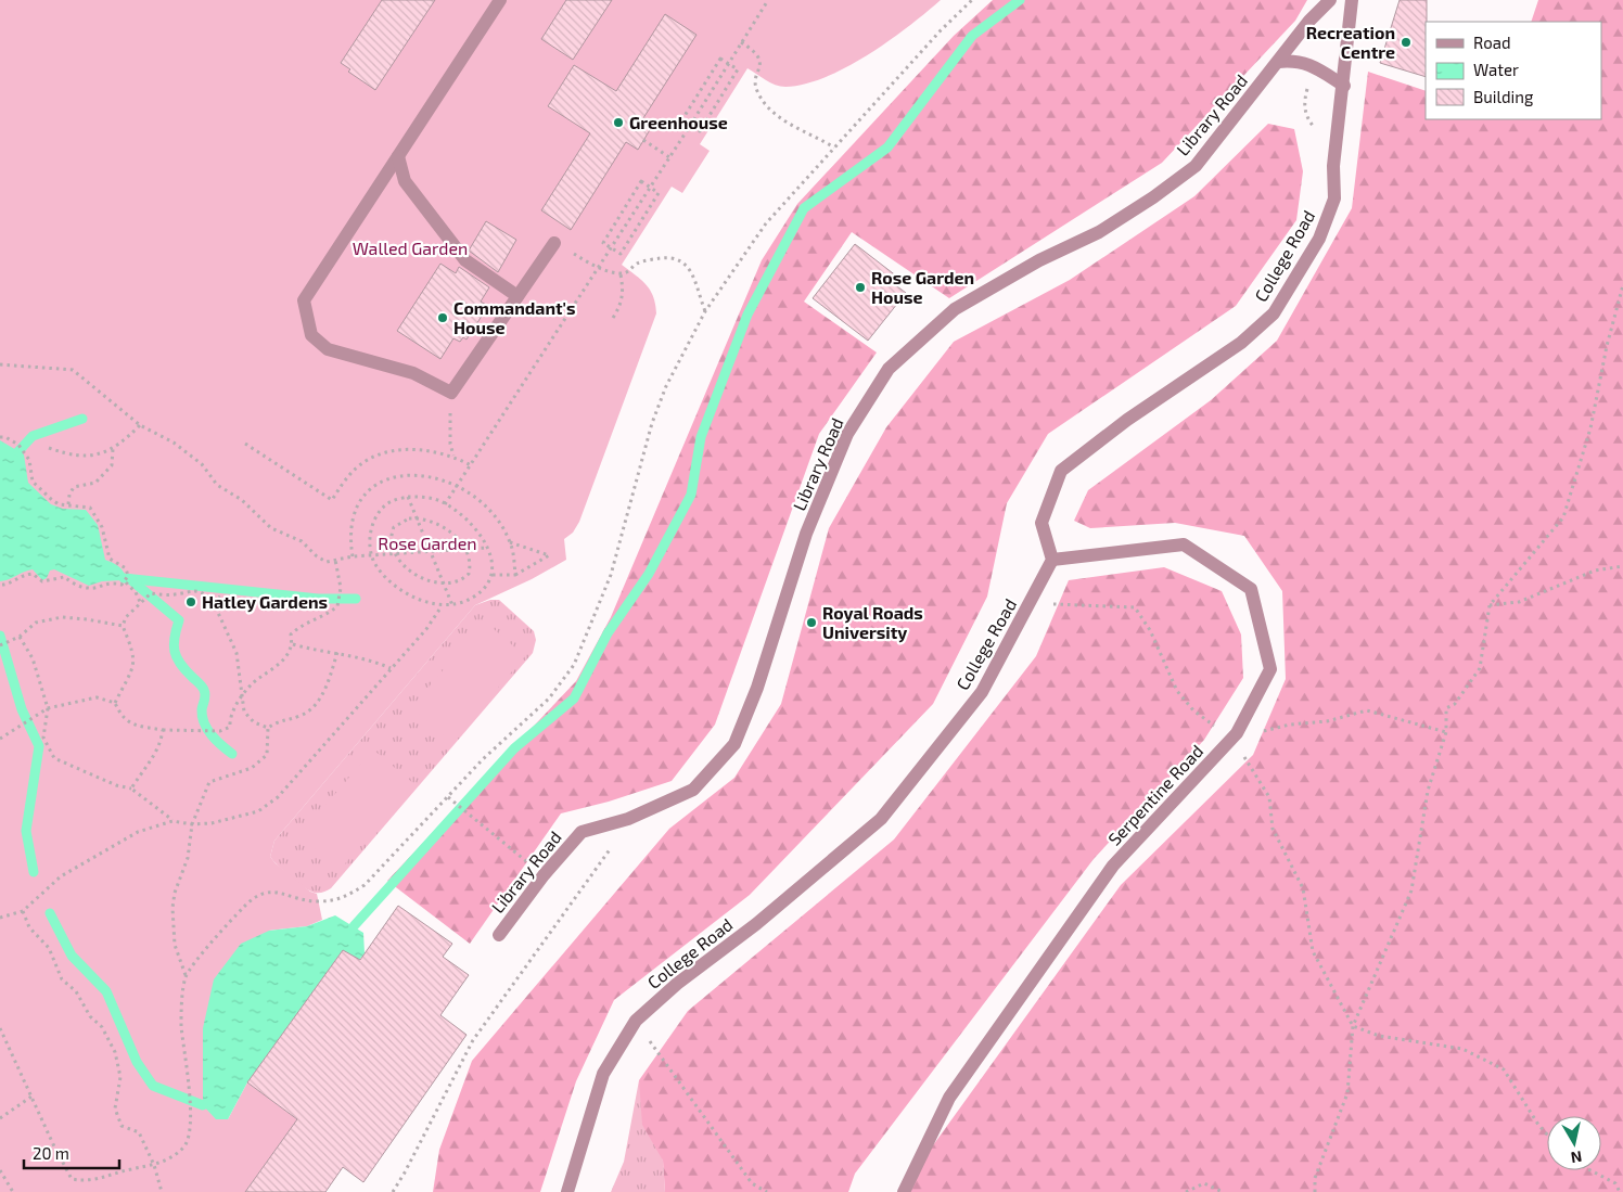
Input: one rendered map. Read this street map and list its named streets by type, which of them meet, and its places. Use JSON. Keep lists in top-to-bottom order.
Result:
{
  "streets": {
    "street": ["Library Road", "College Road", "Serpentine Road"]
  },
  "crossings": [
    ["College Road", "Serpentine Road"]
  ],
  "parks": ["Walled Garden", "Rose Garden"],
  "places": [
    "Recreation Centre",
    "Greenhouse",
    "Rose Garden House",
    "Commandant's House",
    "Hatley Gardens",
    "Royal Roads University"
  ],
  "legend": ["Road", "Water", "Building"],
  "scale_bar": "20 m",
  "north": "bottom"
}
